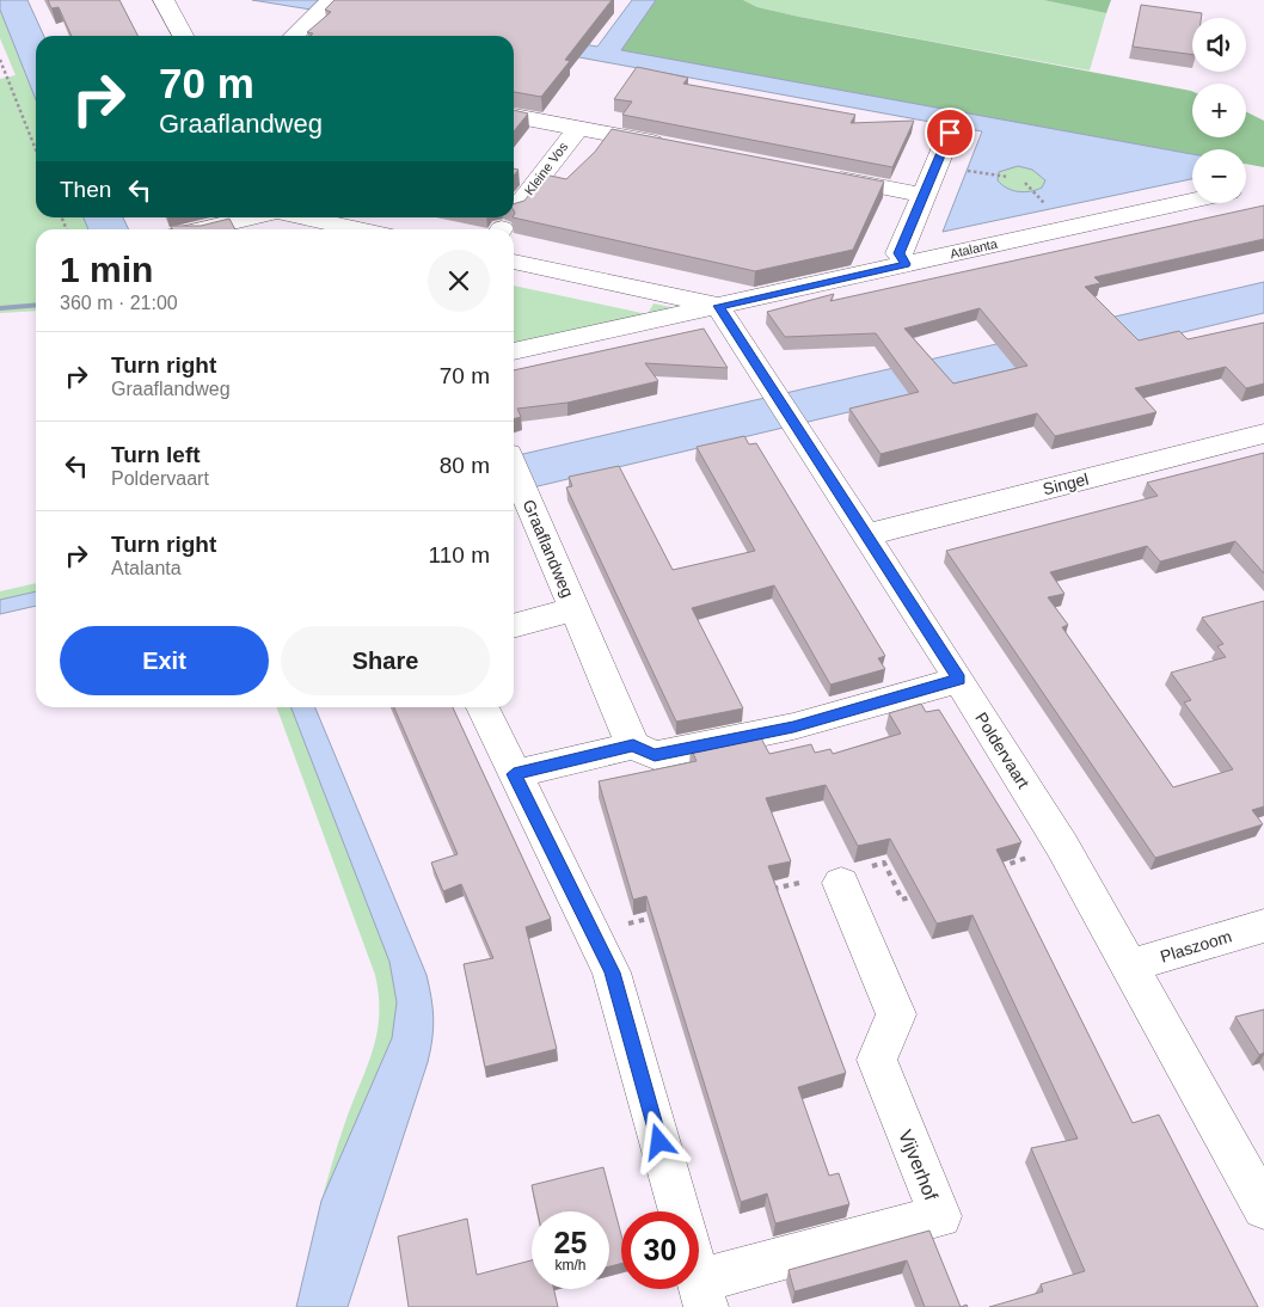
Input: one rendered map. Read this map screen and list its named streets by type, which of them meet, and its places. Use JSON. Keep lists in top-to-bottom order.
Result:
{
  "streets": {
    "street": [
      "Kleine Vos",
      "Atalanta",
      "Singel",
      "Graaflandweg",
      "Poldervaart",
      "Plaszoom",
      "Vijverhof"
    ]
  },
  "crossings": [
    ["Atalanta", "Poldervaart"],
    ["Singel", "Poldervaart"],
    ["Poldervaart", "Plaszoom"]
  ],
  "page": {
    "map_buttons": ["+", "−"],
    "turn": ["70 m", "Graaflandweg"],
    "then": "Then",
    "heading": ["1 min", "360 m · 21:00"],
    "list": [
      {
        "name": "Turn right",
        "note": "Graaflandweg",
        "value": "70 m"
      },
      {
        "name": "Turn left",
        "note": "Poldervaart",
        "value": "80 m"
      },
      {
        "name": "Turn right",
        "note": "Atalanta",
        "value": "110 m"
      }
    ],
    "buttons": ["Exit", "Share"],
    "speed": "25 km/h",
    "limit": "30"
  }
}
